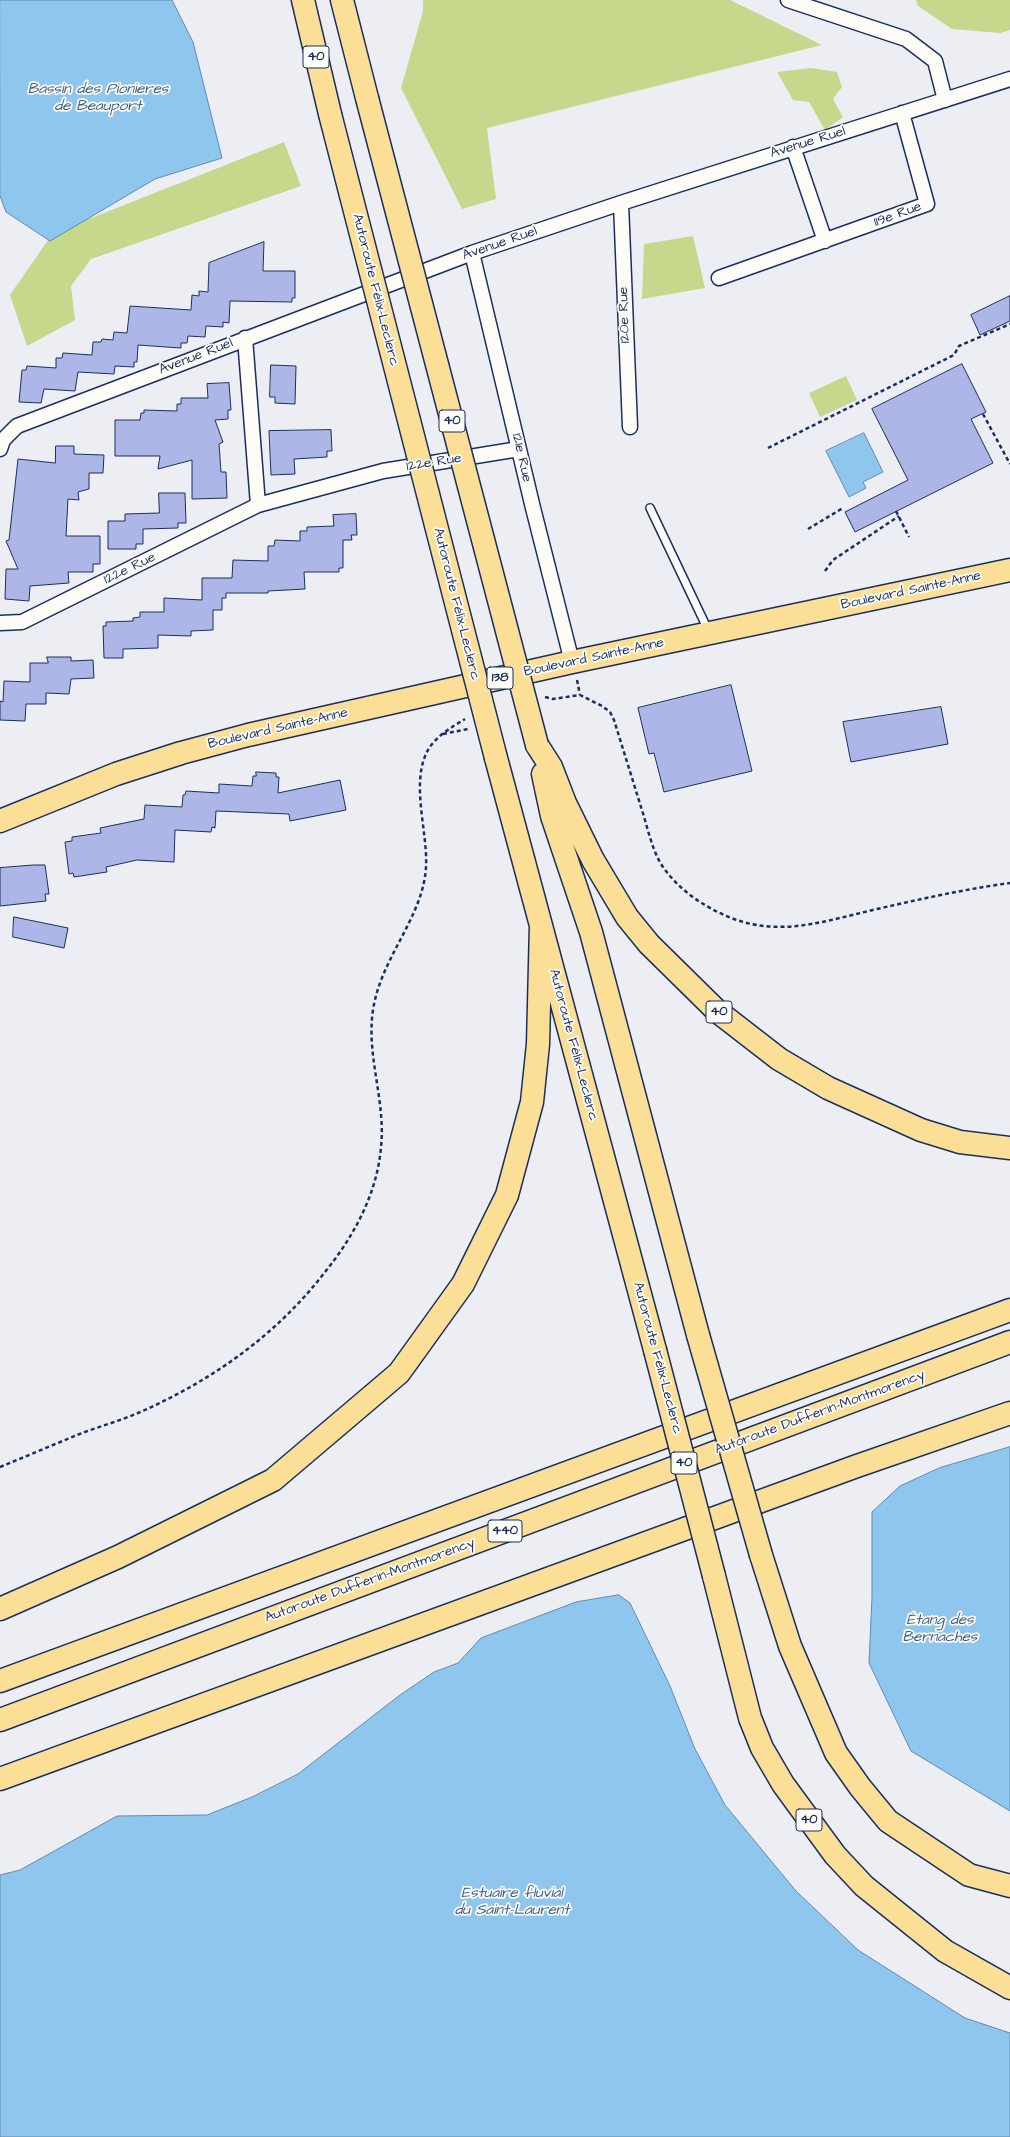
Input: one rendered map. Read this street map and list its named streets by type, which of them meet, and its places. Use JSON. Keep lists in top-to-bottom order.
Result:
{
  "streets": {
    "main road": [
      "40",
      "Autoroute Félix-Leclerc",
      "Boulevard Sainte-Anne",
      "138",
      "Autoroute Dufferin-Montmorency",
      "440"
    ],
    "street": [
      "Avenue Ruel",
      "119e Rue",
      "120e Rue",
      "121e Rue",
      "122e Rue"
    ]
  },
  "crossings": [
    ["Avenue Ruel", "119e Rue"],
    ["Avenue Ruel", "120e Rue"],
    ["Avenue Ruel", "121e Rue"],
    ["121e Rue", "122e Rue"],
    ["121e Rue", "Boulevard Sainte-Anne"]
  ],
  "water": ["Bassin des Pionieres de Beauport", "Étang des Bernaches", "Estuaire fluvial du Saint-Laurent"]
}
